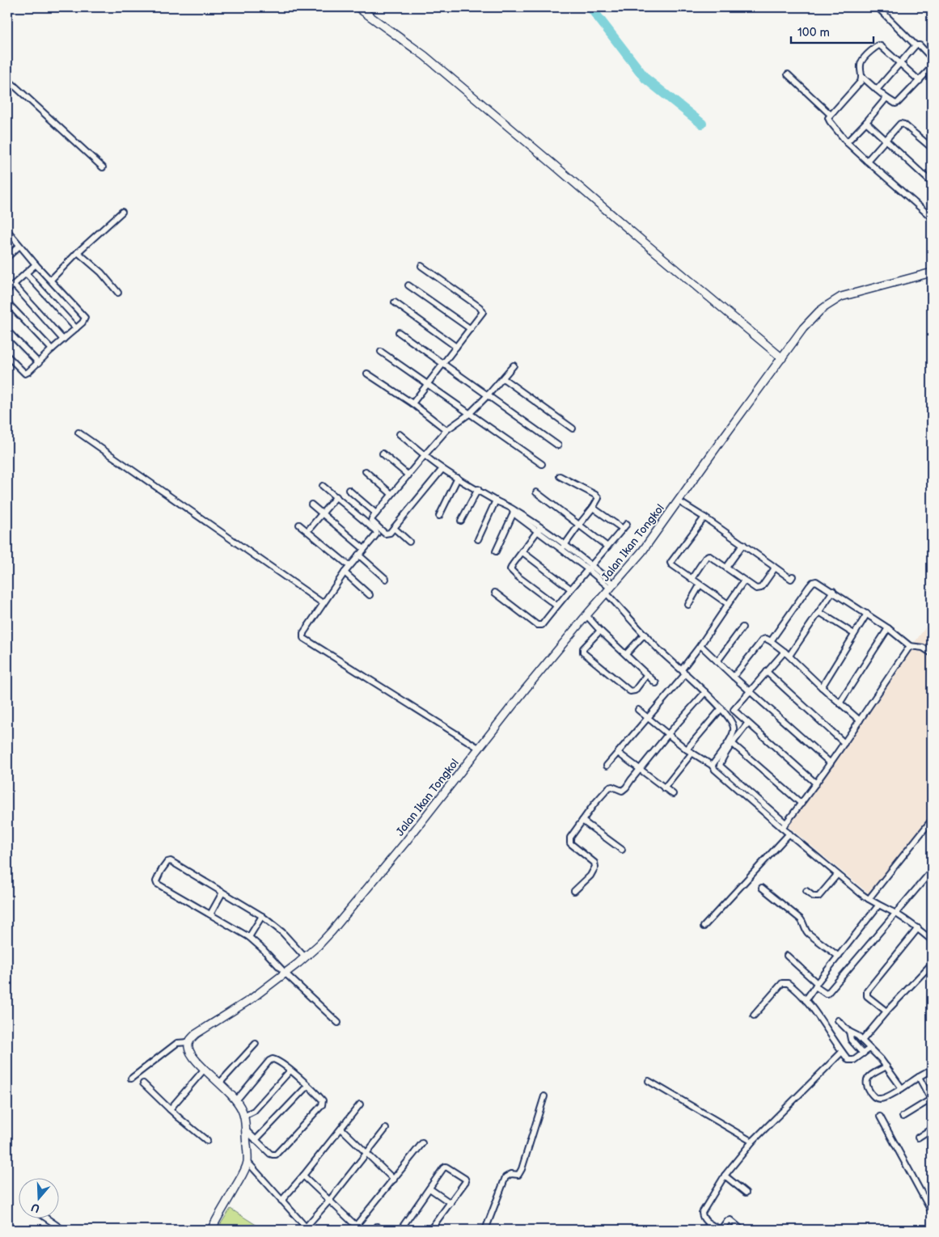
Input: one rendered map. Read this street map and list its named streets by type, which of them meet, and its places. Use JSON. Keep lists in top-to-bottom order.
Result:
{
  "streets": {
    "street": ["Jalan Ikan Tongkol"]
  },
  "scale_bar": "100 m",
  "north": "bottom"
}
